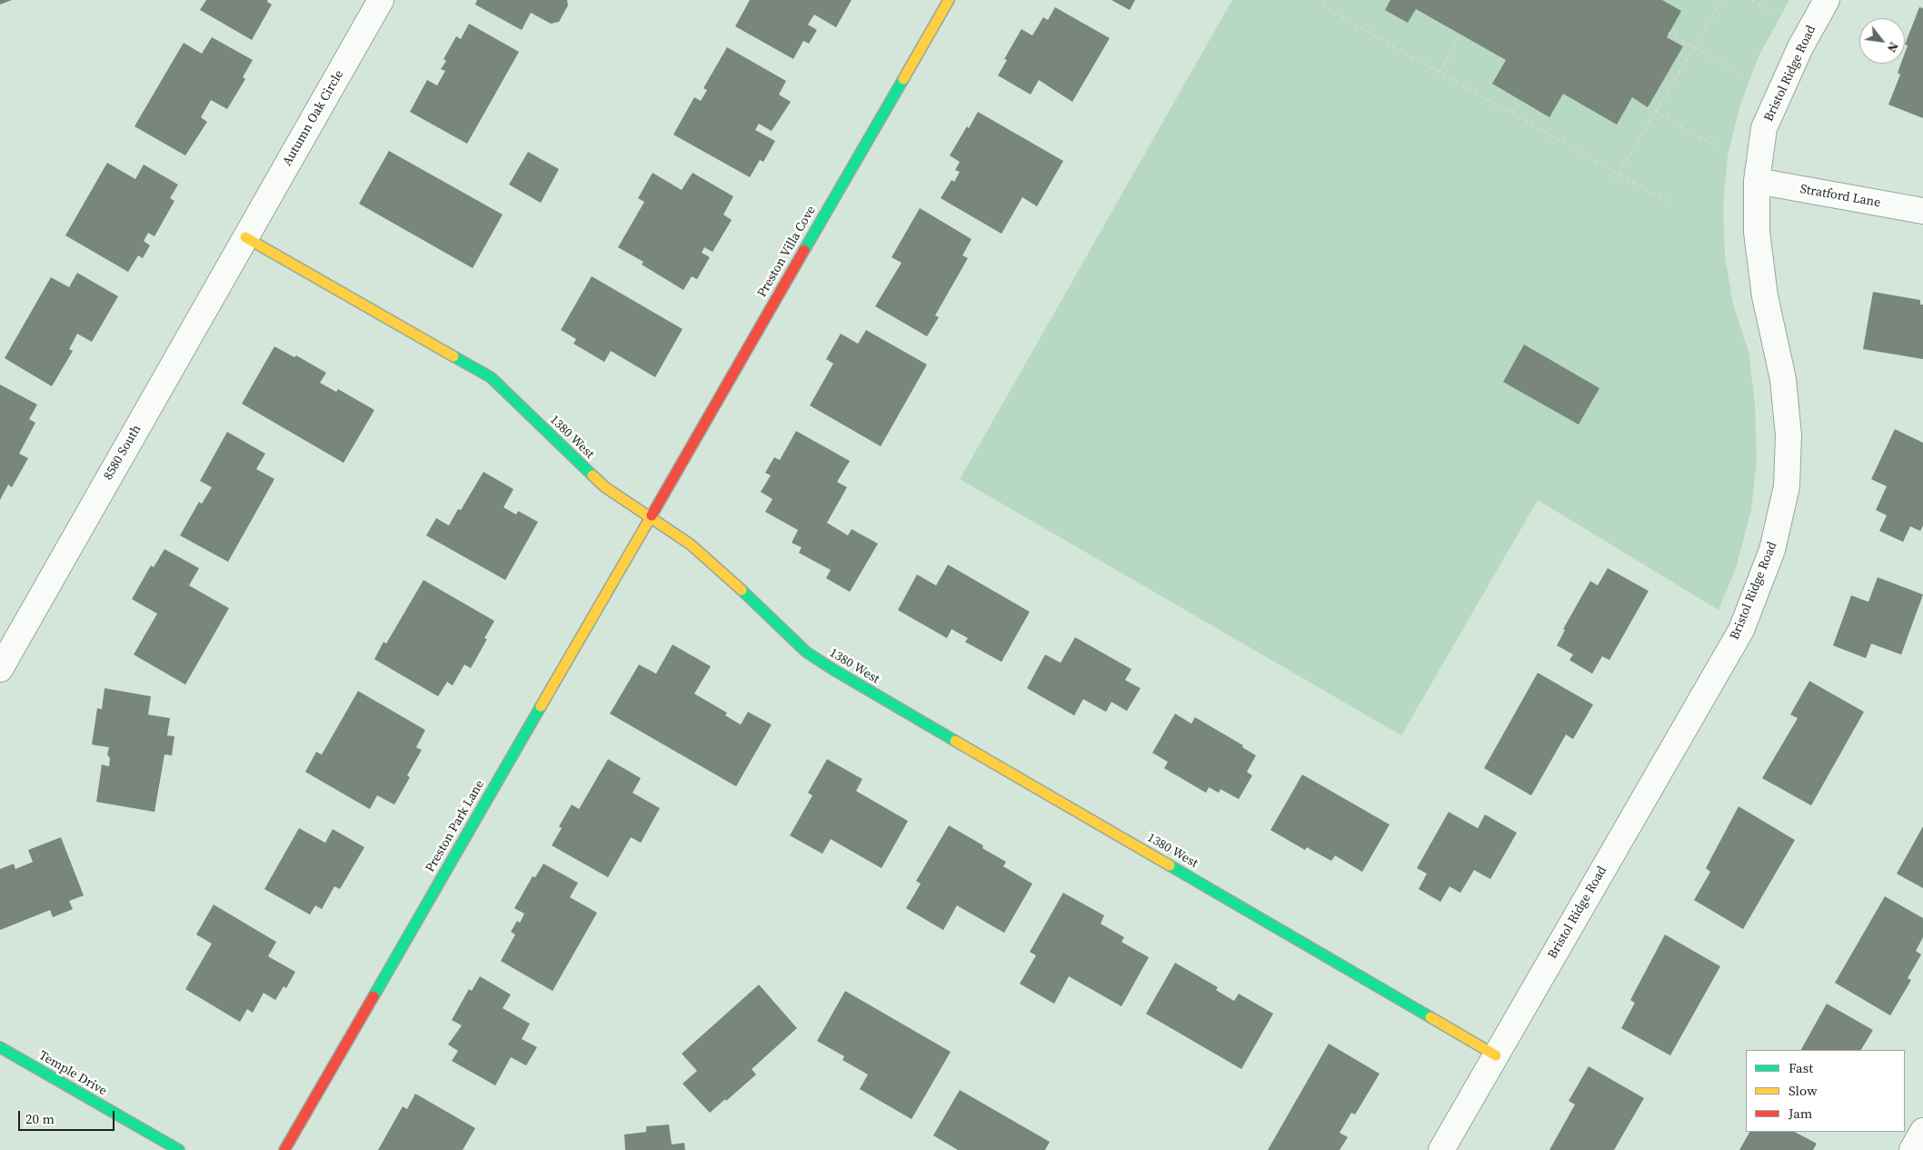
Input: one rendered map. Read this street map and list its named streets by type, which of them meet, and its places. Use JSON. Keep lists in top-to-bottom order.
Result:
{
  "streets": {
    "street": [
      "Bristol Ridge Road",
      "Autumn Oak Circle",
      "Stratford Lane",
      "Preston Villa Cove",
      "1380 West",
      "8580 South",
      "Preston Park Lane",
      "Temple Drive"
    ]
  },
  "crossings": [
    ["Bristol Ridge Road", "Stratford Lane"],
    ["Bristol Ridge Road", "1380 West"],
    ["Autumn Oak Circle", "1380 West"],
    ["Autumn Oak Circle", "8580 South"],
    ["Preston Villa Cove", "1380 West"],
    ["Preston Villa Cove", "Preston Park Lane"],
    ["1380 West", "8580 South"],
    ["1380 West", "Preston Park Lane"]
  ],
  "legend": ["Fast", "Slow", "Jam"],
  "scale_bar": "20 m",
  "north": "bottom right"
}
